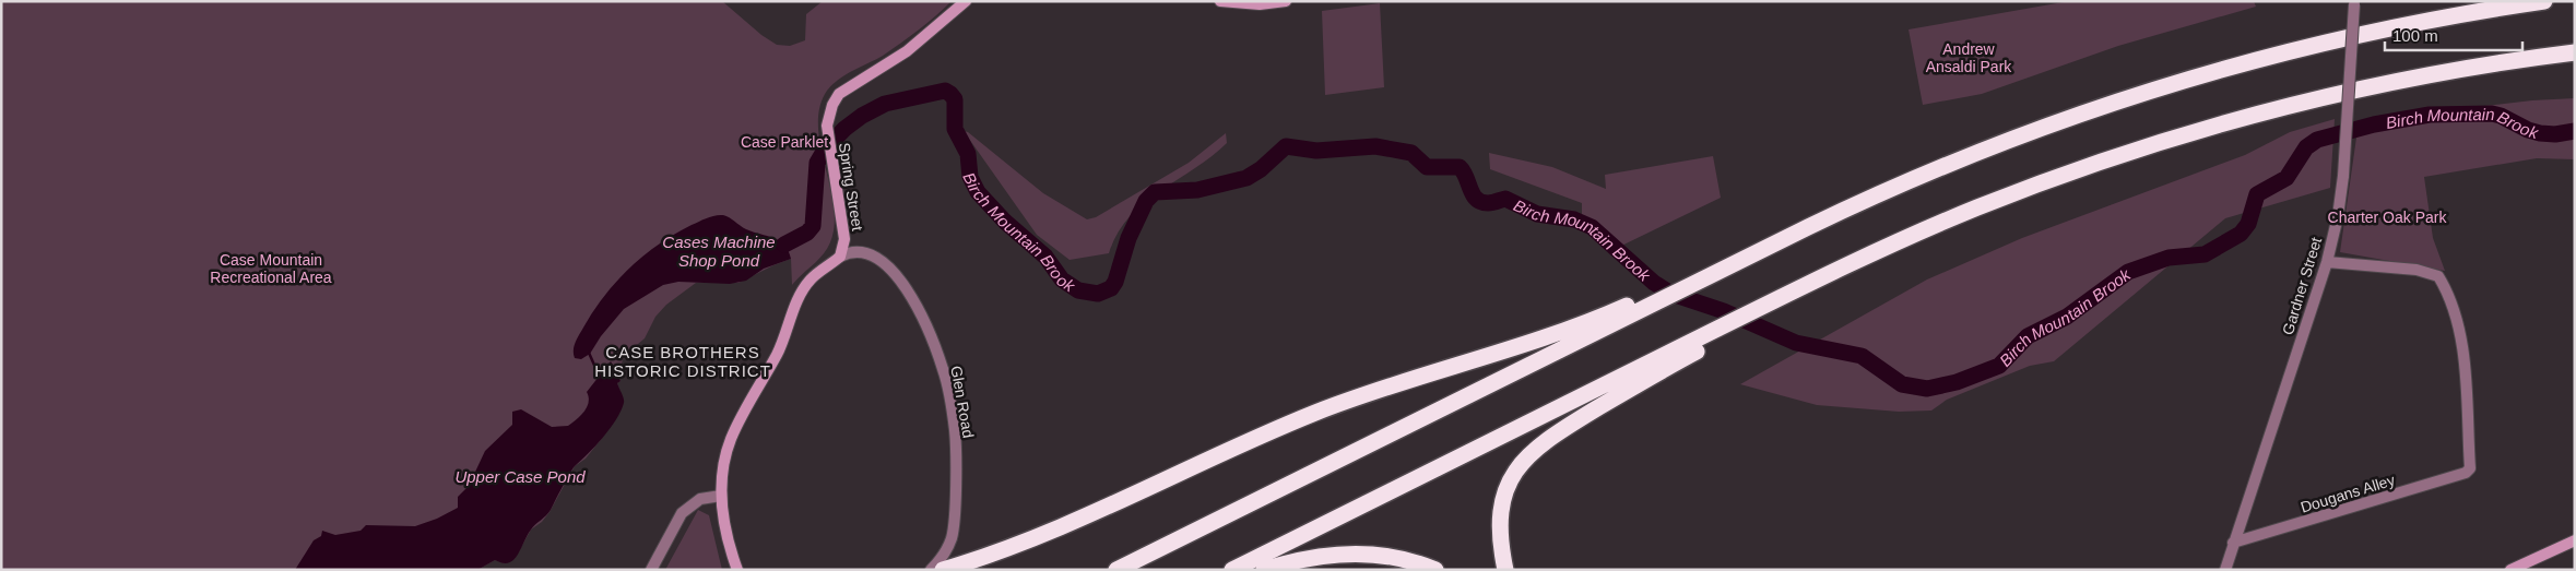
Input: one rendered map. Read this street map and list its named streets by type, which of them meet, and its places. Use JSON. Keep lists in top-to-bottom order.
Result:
{
  "streets": {
    "street": [
      "Spring Street",
      "Gardner Street",
      "Glen Road",
      "Dougans Alley"
    ]
  },
  "crossings": [
    ["Spring Street", "Glen Road"],
    ["Gardner Street", "Dougans Alley"]
  ],
  "districts": ["CASE BROTHERS HISTORIC DISTRICT"],
  "water": ["Birch Mountain Brook", "Cases Machine Shop Pond", "Upper Case Pond"],
  "parks": [
    "Andrew Ansaldi Park",
    "Case Parklet",
    "Charter Oak Park",
    "Case Mountain Recreational Area"
  ],
  "scale_bar": "100 m"
}
